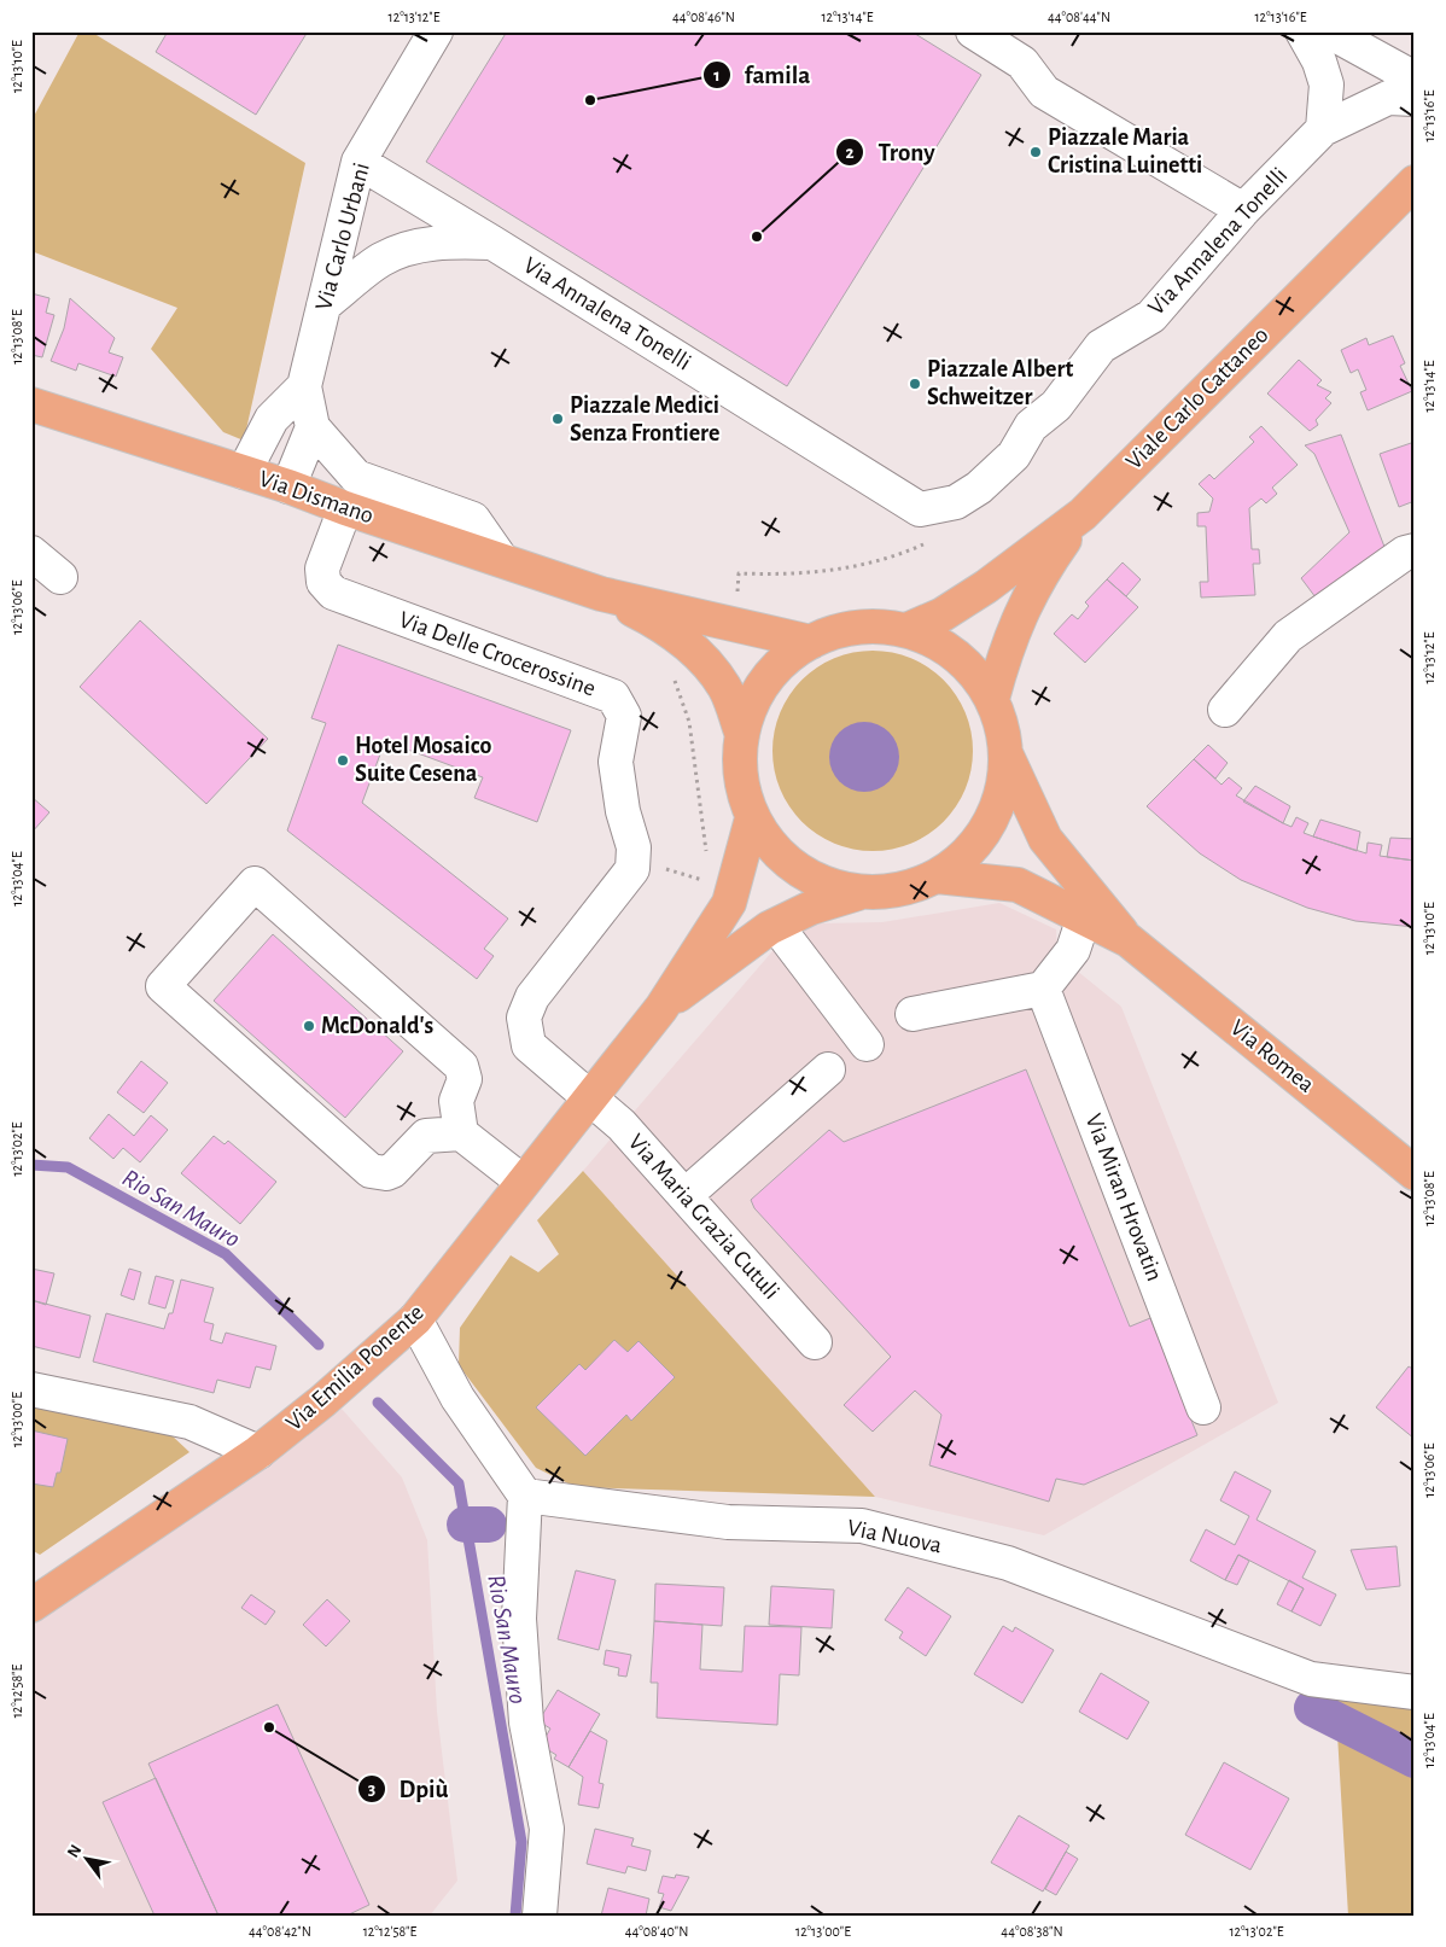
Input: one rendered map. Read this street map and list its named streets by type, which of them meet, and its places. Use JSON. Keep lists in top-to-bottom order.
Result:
{
  "streets": {
    "main road": [
      "Viale Carlo Cattaneo",
      "Via Dismano",
      "Via Romea",
      "Via Emilia Ponente"
    ],
    "street": [
      "Via Carlo Urbani",
      "Via Annalena Tonelli",
      "Via Delle Crocerossine",
      "Via Miran Hrovatin",
      "Via Maria Grazia Cutuli",
      "Via Nuova"
    ]
  },
  "crossings": [
    ["Via Carlo Urbani", "Via Annalena Tonelli"],
    ["Via Dismano", "Via Delle Crocerossine"],
    ["Via Maria Grazia Cutuli", "Via Emilia Ponente"]
  ],
  "water": ["Rio San Mauro"],
  "places": [
    "famila",
    "Piazzale Maria Cristina Luinetti",
    "Trony",
    "Piazzale Albert Schweitzer",
    "Piazzale Medici Senza Frontiere",
    "Hotel Mosaico Suite Cesena",
    "McDonald's",
    "Dpiù"
  ],
  "north": "top left",
  "coordinates": [
    "12°13'12\"E",
    "44°08'46\"N",
    "12°13'14\"E",
    "44°08'44\"N",
    "12°13'16\"E",
    "12°13'10\"E",
    "12°13'08\"E",
    "12°13'06\"E",
    "12°13'04\"E",
    "12°13'02\"E",
    "12°13'00\"E",
    "12°12'58\"E",
    "44°08'42\"N",
    "44°08'40\"N",
    "44°08'38\"N"
  ]
}
